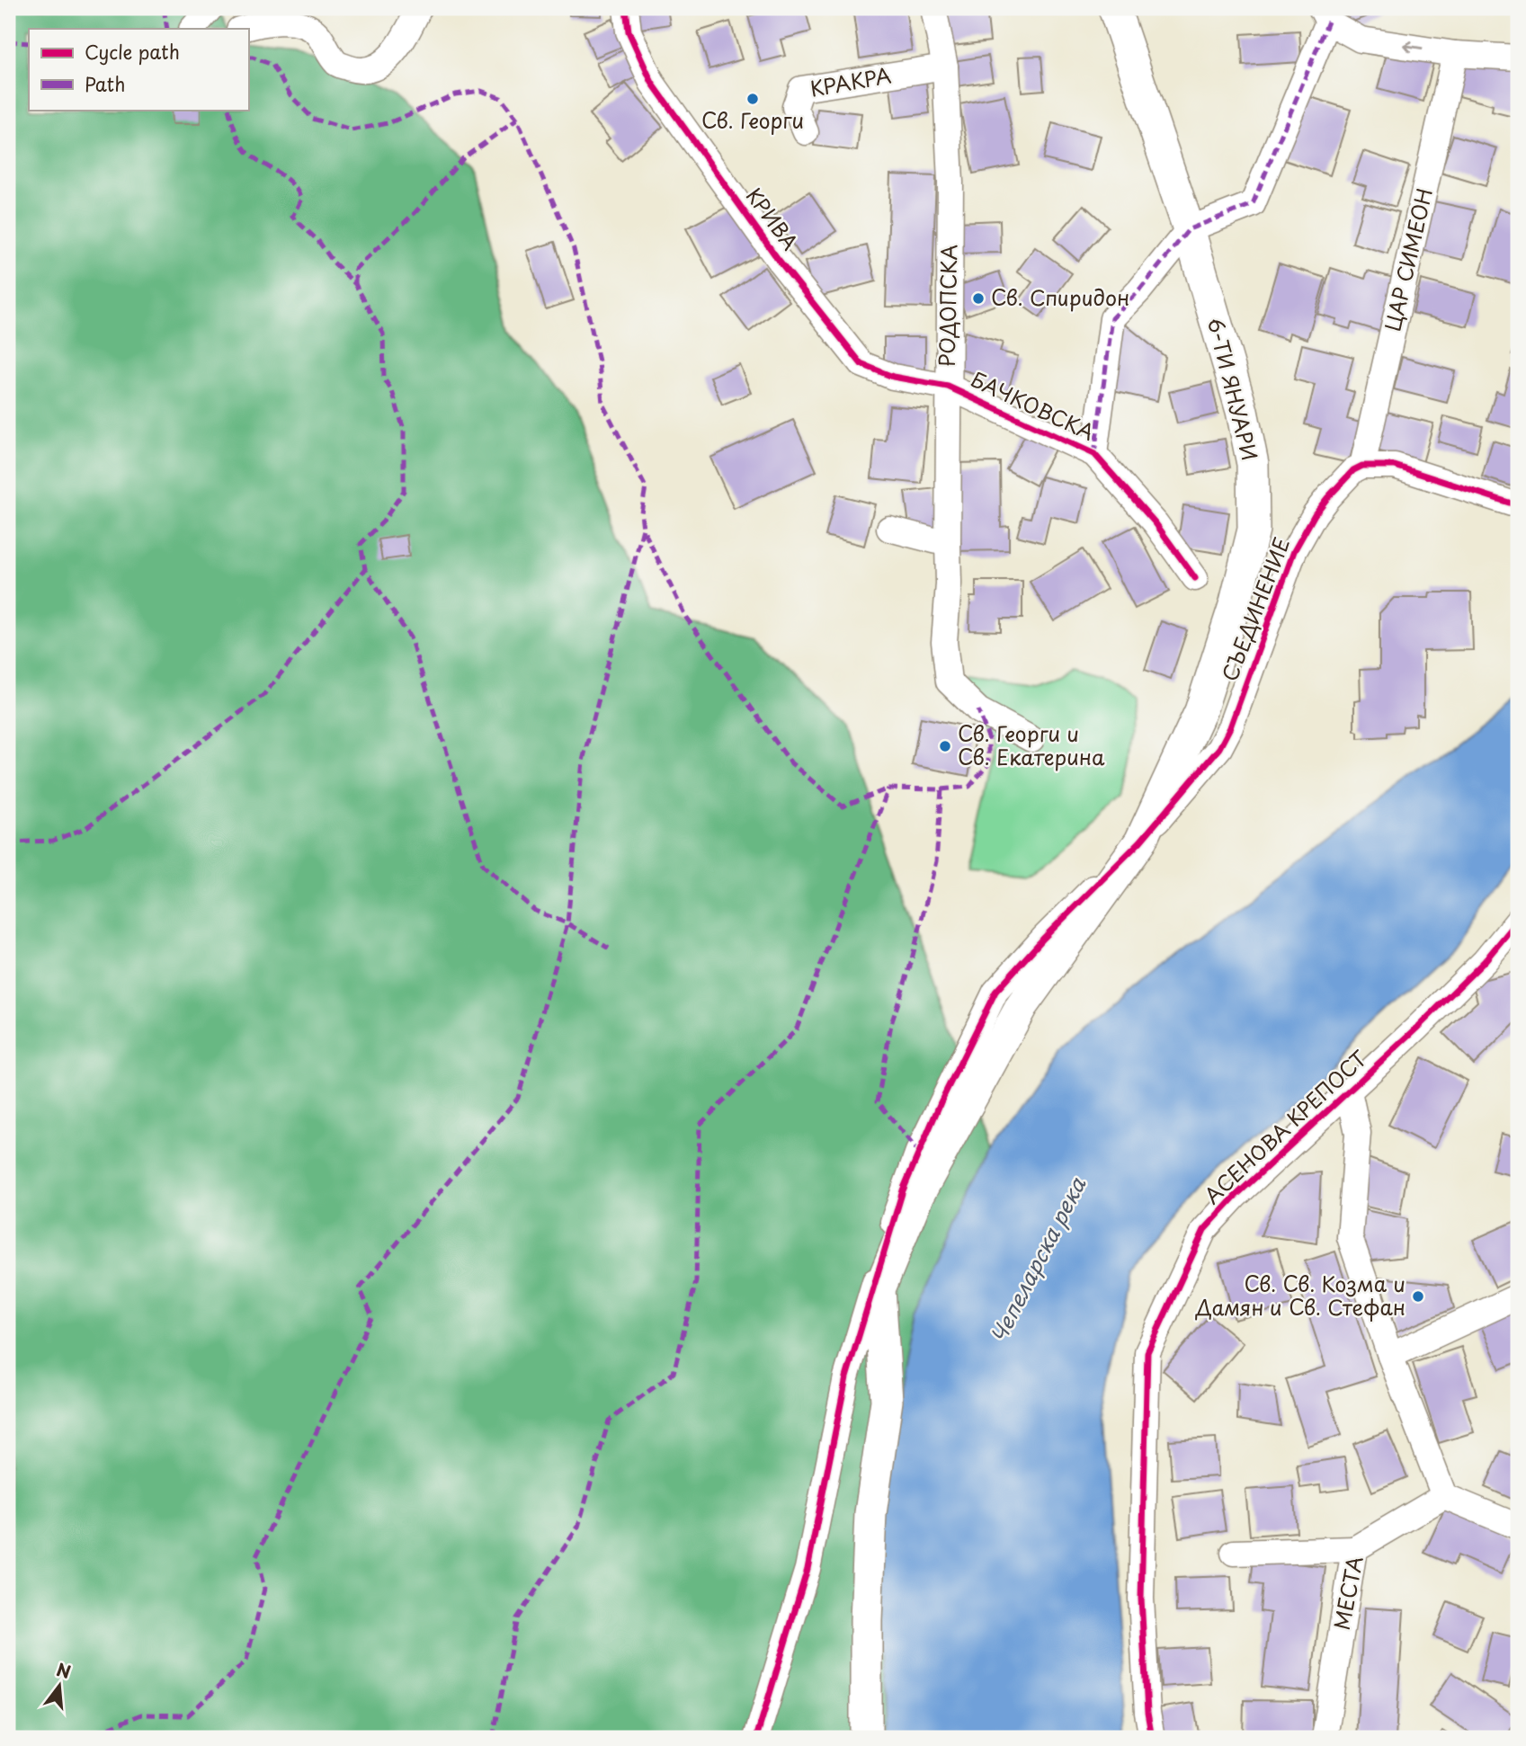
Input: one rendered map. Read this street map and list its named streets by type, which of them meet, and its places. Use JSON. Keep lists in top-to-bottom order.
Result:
{
  "streets": {
    "main road": ["6-ТИ ЯНУАРИ"],
    "street": [
      "КРАКРА",
      "КРИВА",
      "ЦАР СИМЕОН",
      "РОДОПСКА",
      "БАЧКОВСКА",
      "СЪЕДИНЕНИЕ",
      "АСЕНОВА КРЕПОСТ",
      "МЕСТА"
    ]
  },
  "crossings": [
    ["КРАКРА", "РОДОПСКА"],
    ["КРИВА", "РОДОПСКА"],
    ["КРИВА", "БАЧКОВСКА"],
    ["ЦАР СИМЕОН", "СЪЕДИНЕНИЕ"],
    ["РОДОПСКА", "БАЧКОВСКА"],
    ["6-ТИ ЯНУАРИ", "БАЧКОВСКА"],
    ["6-ТИ ЯНУАРИ", "СЪЕДИНЕНИЕ"]
  ],
  "water": ["Чепеларска река"],
  "places": [
    "Св. Георги",
    "Св. Спиридон",
    "Св. Георги и Св. Екатерина",
    "Св. Св. Козма и Дамян и Св. Стефан"
  ],
  "legend": ["Cycle path", "Path"],
  "north": "top"
}
